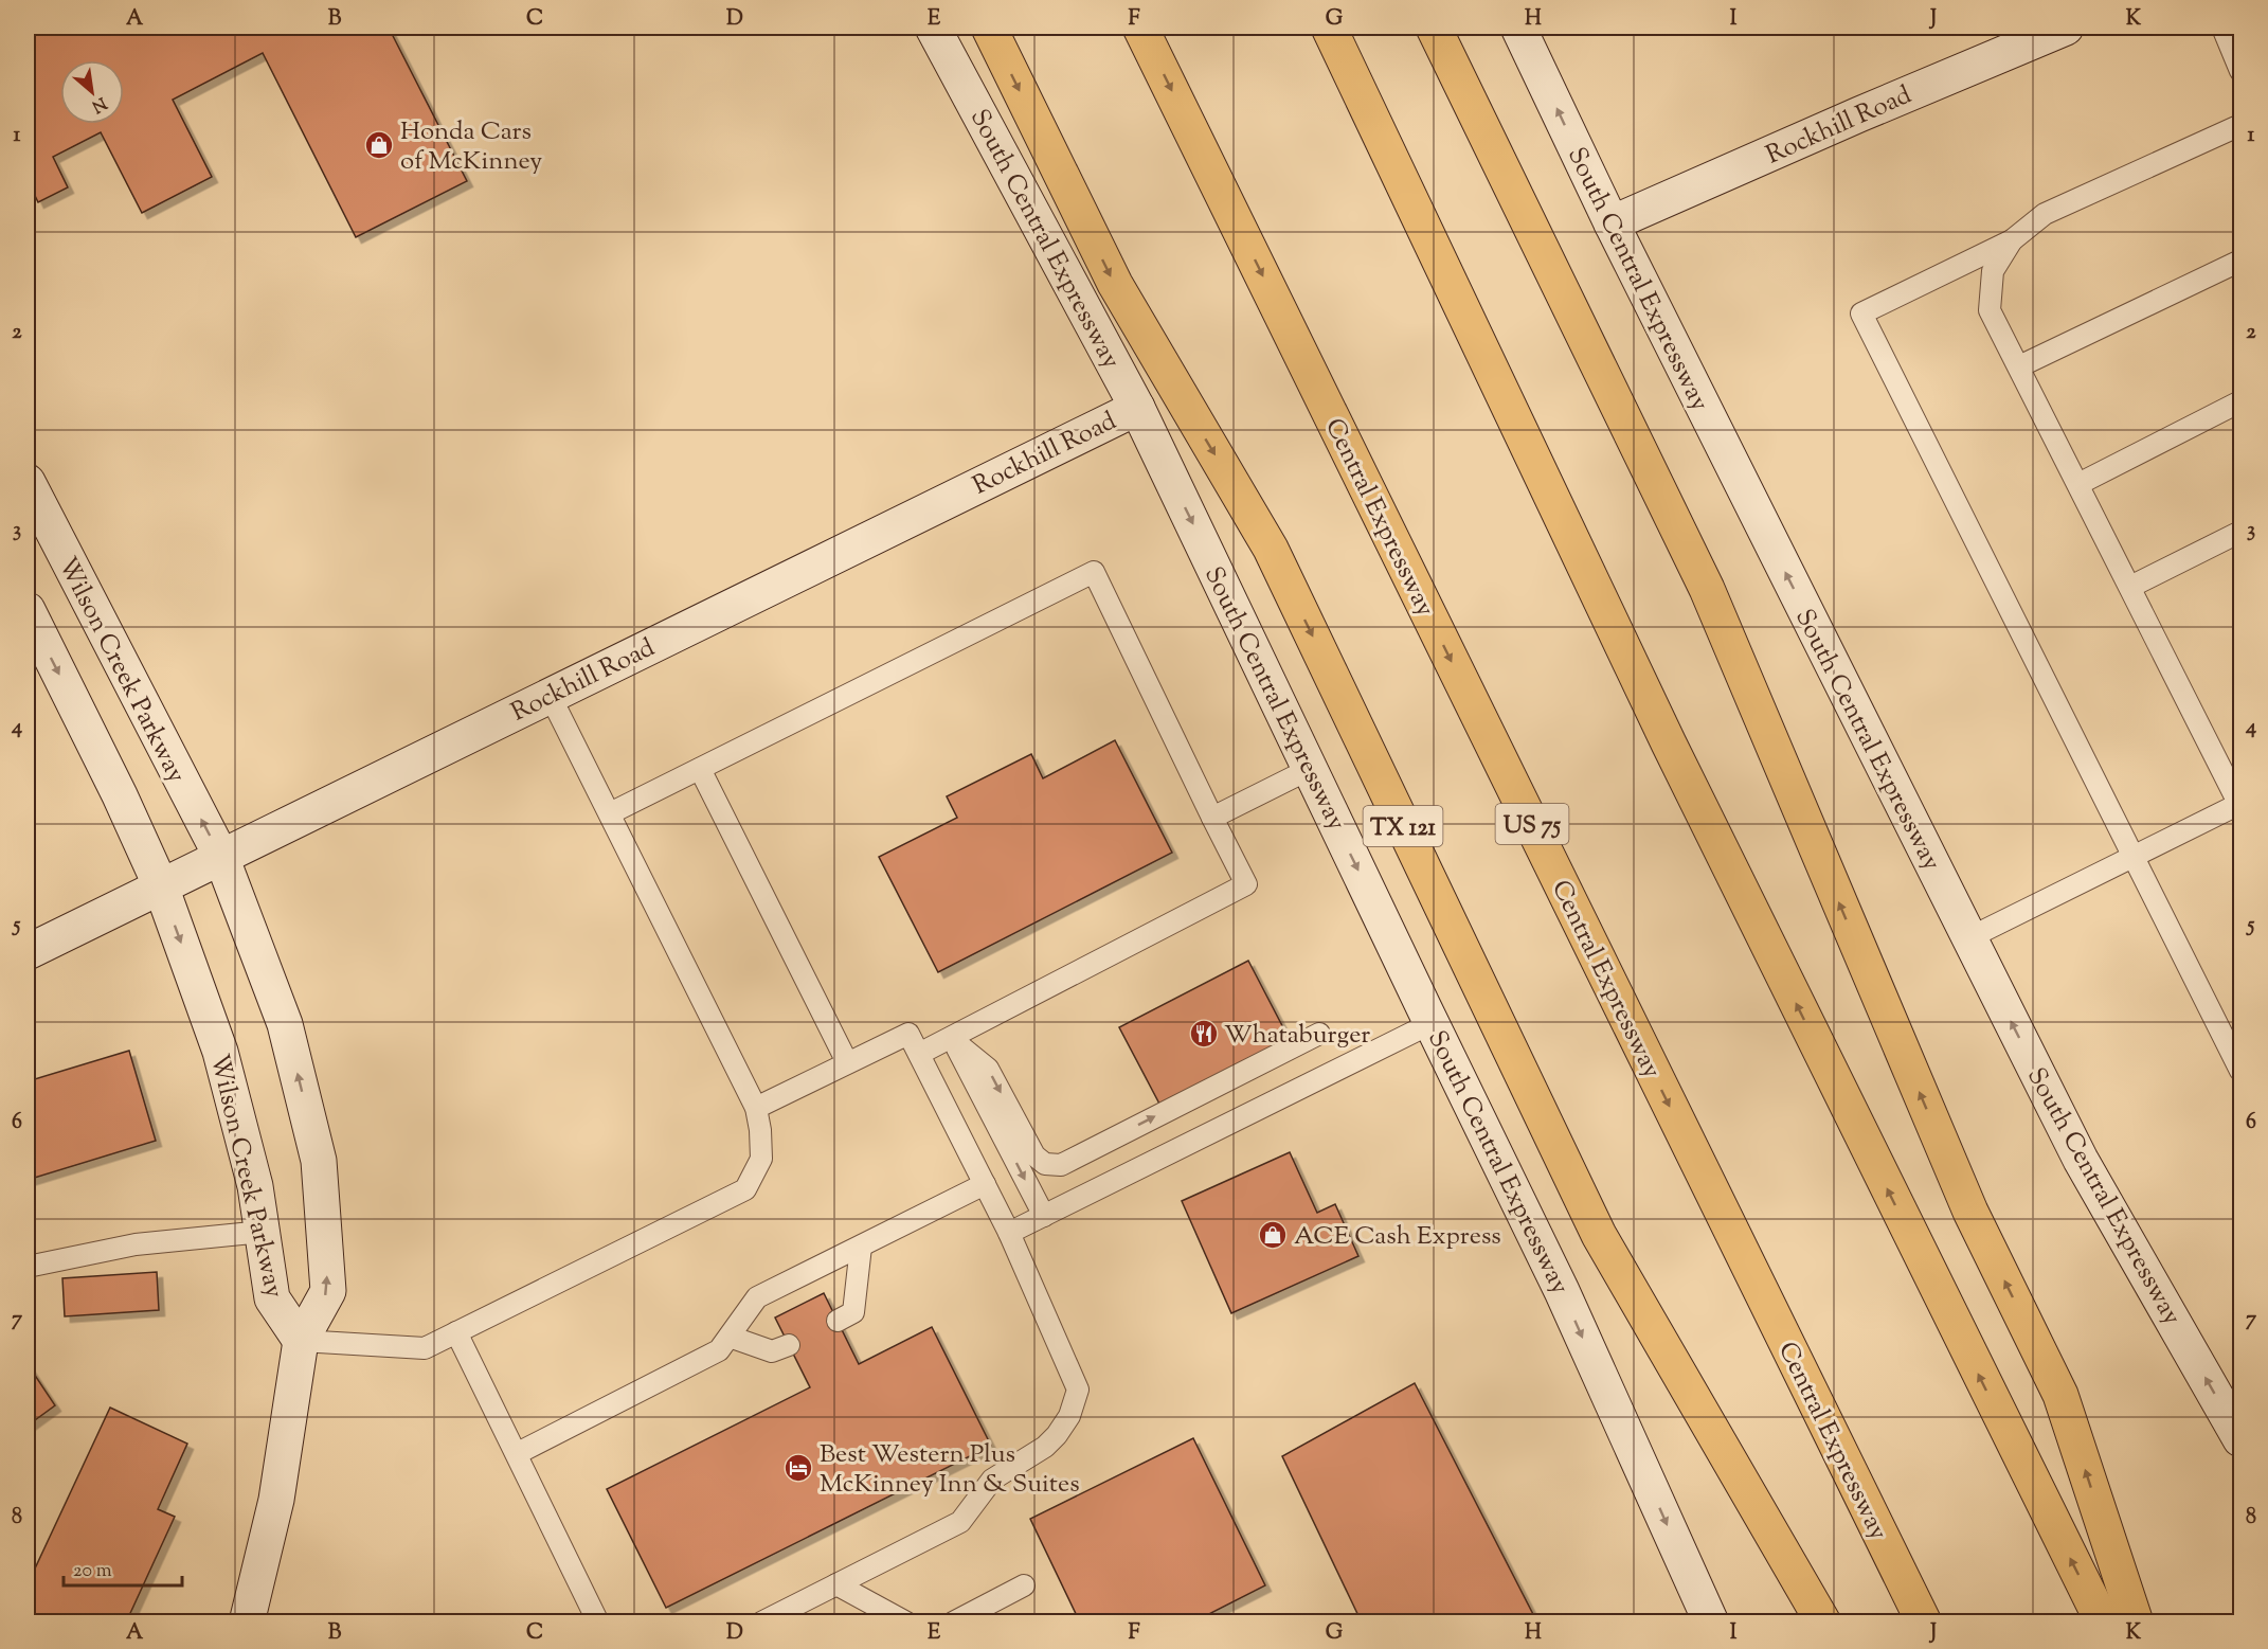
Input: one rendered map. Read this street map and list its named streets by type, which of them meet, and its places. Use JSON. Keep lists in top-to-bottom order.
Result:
{
  "streets": {
    "highway": ["Central Expressway", "US 75", "TX 121"],
    "main road": ["Rockhill Road", "South Central Expressway", "Wilson Creek Parkway"]
  },
  "crossings": [
    ["Rockhill Road", "South Central Expressway"],
    ["Rockhill Road", "Wilson Creek Parkway"]
  ],
  "places": {
    "shop": ["Honda Cars of McKinney", "ACE Cash Express"],
    "restaurant": ["Whataburger"],
    "hotel": ["Best Western Plus McKinney Inn & Suites"]
  },
  "scale_bar": "20 m",
  "north": "bottom right",
  "grid": {
    "columns": [
      "A",
      "B",
      "C",
      "D",
      "E",
      "F",
      "G",
      "H",
      "I",
      "J",
      "K"
    ],
    "rows": [
      "1",
      "2",
      "3",
      "4",
      "5",
      "6",
      "7",
      "8"
    ]
  }
}
